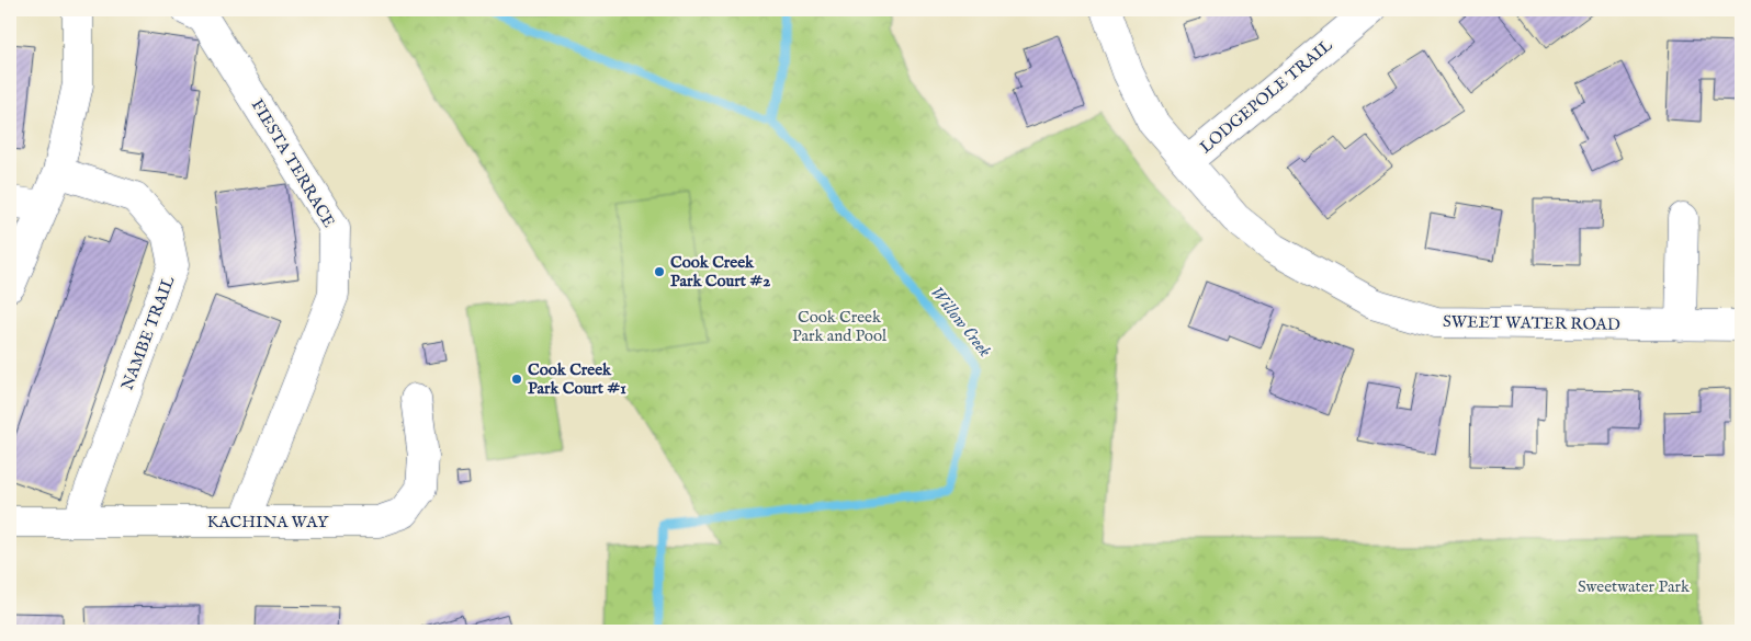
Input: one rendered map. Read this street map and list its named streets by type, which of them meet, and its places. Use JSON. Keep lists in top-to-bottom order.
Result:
{
  "streets": {
    "street": [
      "LODGEPOLE TRAIL",
      "FIESTA TERRACE",
      "SWEET WATER ROAD",
      "NAMBE TRAIL",
      "KACHINA WAY"
    ]
  },
  "crossings": [
    ["LODGEPOLE TRAIL", "SWEET WATER ROAD"],
    ["FIESTA TERRACE", "KACHINA WAY"],
    ["NAMBE TRAIL", "KACHINA WAY"]
  ],
  "water": ["Willow Creek"],
  "parks": ["Cook Creek Park and Pool", "Sweetwater Park"],
  "places": ["Cook Creek Park Court #2", "Cook Creek Park Court #1"]
}
